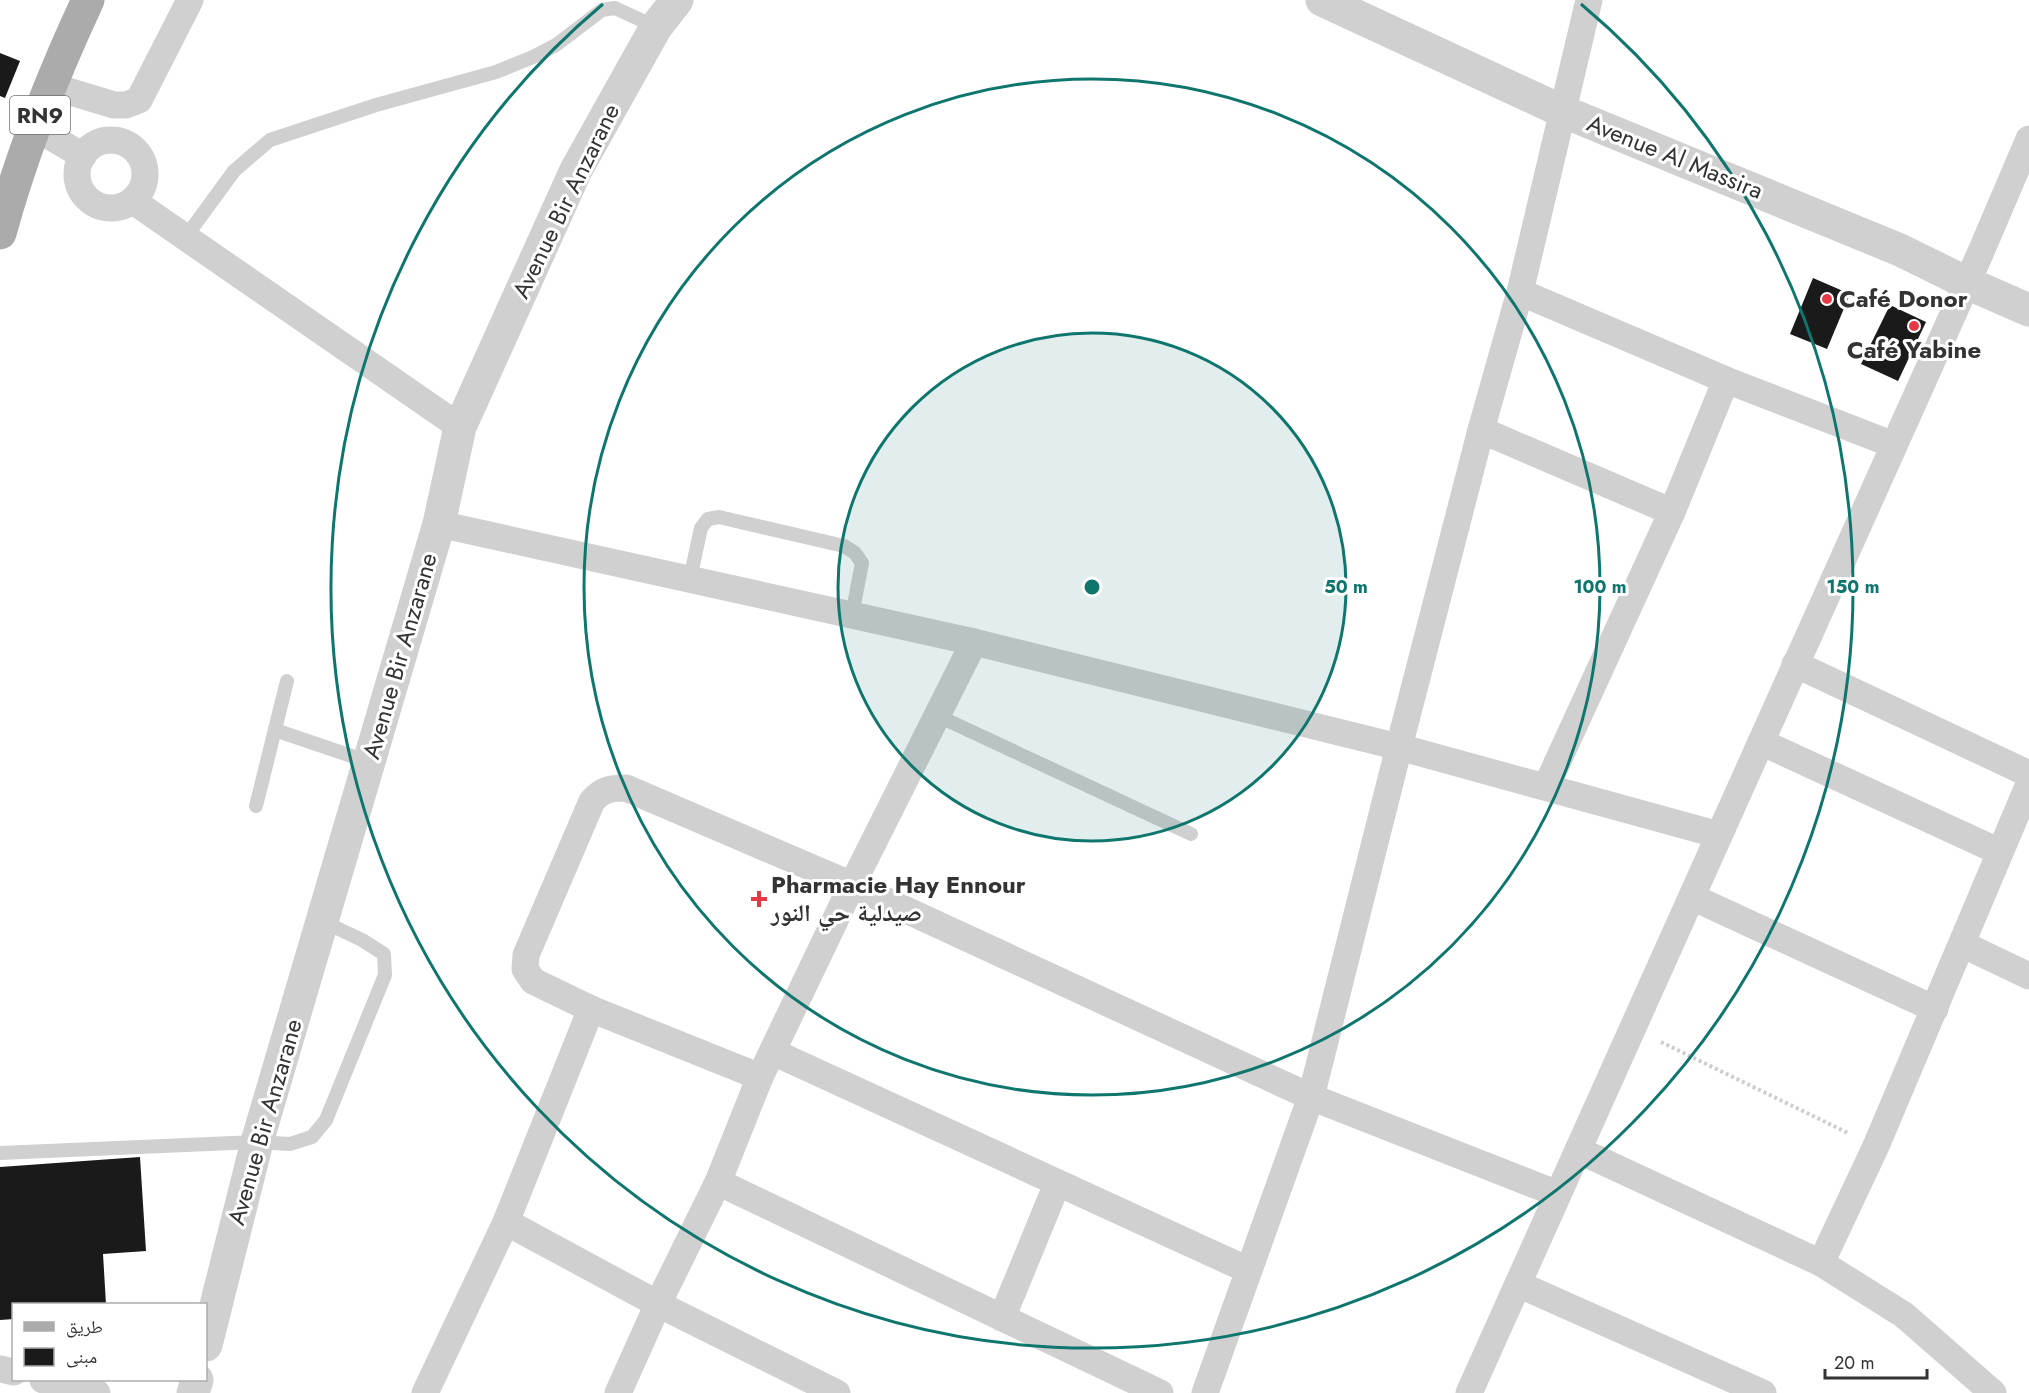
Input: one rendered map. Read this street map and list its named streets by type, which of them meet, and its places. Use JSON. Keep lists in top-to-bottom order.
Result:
{
  "streets": {
    "main road": ["RN9"],
    "street": ["Avenue Al Massira", "Avenue Bir Anzarane"]
  },
  "places": {
    "other": ["Café Donor", "Café Yabine"],
    "health": ["Pharmacie Hay Ennour صيدلية حي النور"]
  },
  "legend": ["طريق", "مبنى"],
  "scale_bar": "20 m",
  "rings": ["50 m", "100 m", "150 m"]
}
